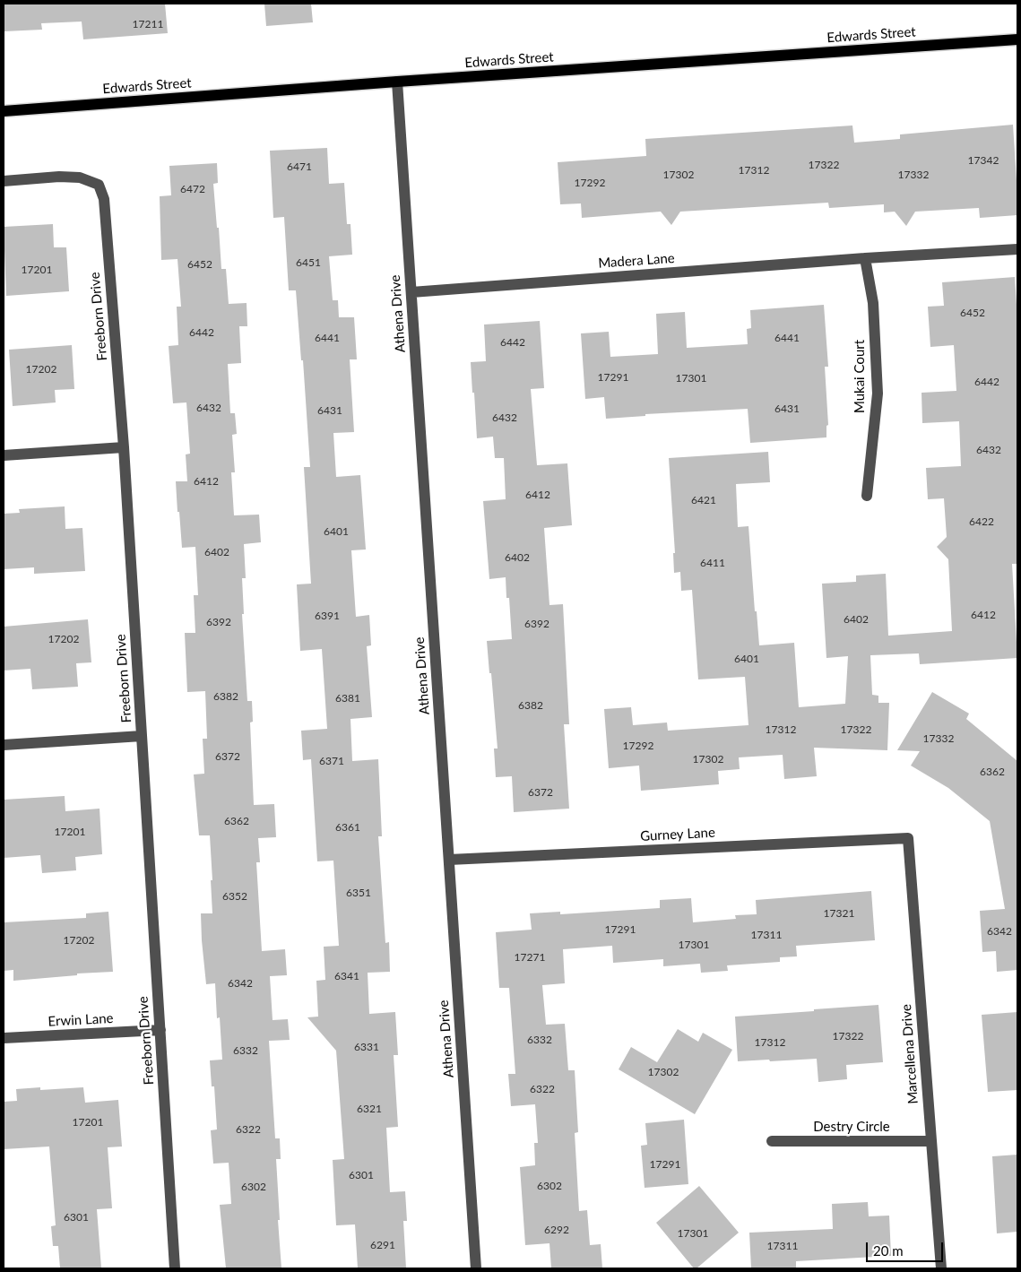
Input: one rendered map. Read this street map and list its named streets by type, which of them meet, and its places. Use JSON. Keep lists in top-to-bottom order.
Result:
{
  "streets": {
    "main road": ["Edwards Street"],
    "street": [
      "Madera Lane",
      "Athena Drive",
      "Freeborn Drive",
      "Mukai Court",
      "Gurney Lane",
      "Erwin Lane",
      "Marcellena Drive",
      "Destry Circle"
    ]
  },
  "crossings": [
    ["Edwards Street", "Athena Drive"],
    ["Madera Lane", "Athena Drive"],
    ["Madera Lane", "Mukai Court"],
    ["Athena Drive", "Gurney Lane"],
    ["Freeborn Drive", "Erwin Lane"],
    ["Gurney Lane", "Marcellena Drive"],
    ["Marcellena Drive", "Destry Circle"]
  ],
  "house_numbers": [
    "17211",
    "17342",
    "17322",
    "6471",
    "17312",
    "17302",
    "17332",
    "17292",
    "6472",
    "6451",
    "6452",
    "17201",
    "6452",
    "6442",
    "6441",
    "6441",
    "6442",
    "17202",
    "17291",
    "17301",
    "6442",
    "6432",
    "6431",
    "6431",
    "6432",
    "6432",
    "6412",
    "6412",
    "6421",
    "6422",
    "6401",
    "6402",
    "6402",
    "6411",
    "6412",
    "6391",
    "6402",
    "6392",
    "6392",
    "17202",
    "6401",
    "6382",
    "6381",
    "6382",
    "17312",
    "17322",
    "17332",
    "17292",
    "6372",
    "17302",
    "6371",
    "6362",
    "6372",
    "6362",
    "6361",
    "17201",
    "6351",
    "6352",
    "17321",
    "17291",
    "6342",
    "17311",
    "17202",
    "17301",
    "17271",
    "6341",
    "6342",
    "17322",
    "6332",
    "17312",
    "6331",
    "6332",
    "17302",
    "6322",
    "6321",
    "17201",
    "6322",
    "17291",
    "6301",
    "6302",
    "6302",
    "6301",
    "6292",
    "17301",
    "6291",
    "17311"
  ],
  "scale_bar": "20 m"
}
